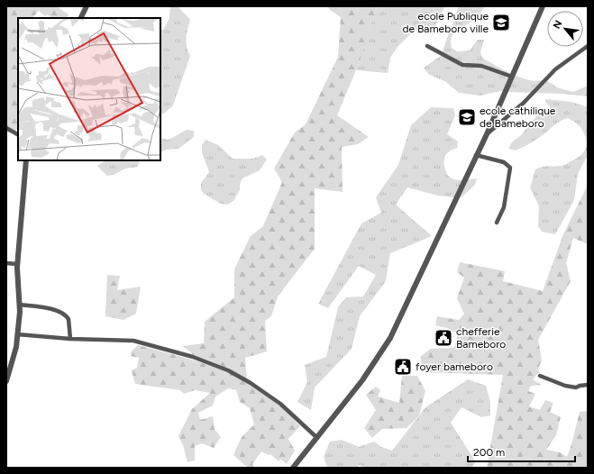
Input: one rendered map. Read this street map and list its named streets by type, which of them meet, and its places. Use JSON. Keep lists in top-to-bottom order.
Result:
{
  "places": {
    "school or university": ["ecole Publique de Bameboro ville", "ecole cathilique de Bameboro"],
    "public building": ["chefferie Bameboro", "foyer bameboro"]
  },
  "scale_bar": "200 m",
  "north": "top left"
}
